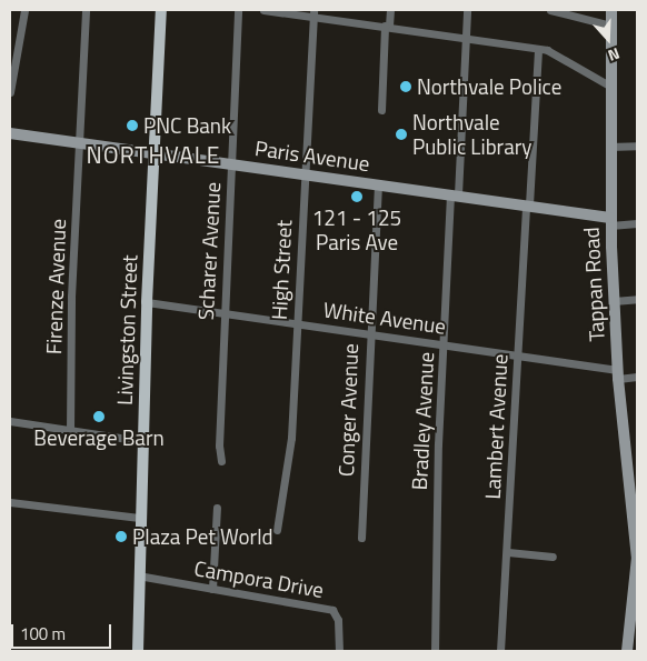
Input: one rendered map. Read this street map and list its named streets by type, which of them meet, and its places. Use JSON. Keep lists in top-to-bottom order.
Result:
{
  "streets": {
    "main road": ["Livingston Street"],
    "street": [
      "Paris Avenue",
      "Scharer Avenue",
      "High Street",
      "Tappan Road",
      "Firenze Avenue",
      "White Avenue",
      "Conger Avenue",
      "Bradley Avenue",
      "Lambert Avenue",
      "Campora Drive"
    ]
  },
  "crossings": [
    ["Paris Avenue", "Scharer Avenue"],
    ["Paris Avenue", "High Street"],
    ["Paris Avenue", "Tappan Road"],
    ["Paris Avenue", "Firenze Avenue"],
    ["Paris Avenue", "Livingston Street"],
    ["Paris Avenue", "Conger Avenue"],
    ["Paris Avenue", "Bradley Avenue"],
    ["Paris Avenue", "Lambert Avenue"],
    ["Scharer Avenue", "White Avenue"],
    ["High Street", "White Avenue"],
    ["Tappan Road", "White Avenue"],
    ["White Avenue", "Livingston Street"],
    ["White Avenue", "Conger Avenue"],
    ["White Avenue", "Bradley Avenue"],
    ["White Avenue", "Lambert Avenue"],
    ["Livingston Street", "Campora Drive"]
  ],
  "districts": ["NORTHVALE"],
  "places": [
    "Northvale Police",
    "PNC Bank",
    "Northvale Public Library",
    "121 - 125 Paris Ave",
    "Beverage Barn",
    "Plaza Pet World"
  ],
  "scale_bar": "100 m",
  "north": "bottom"
}
